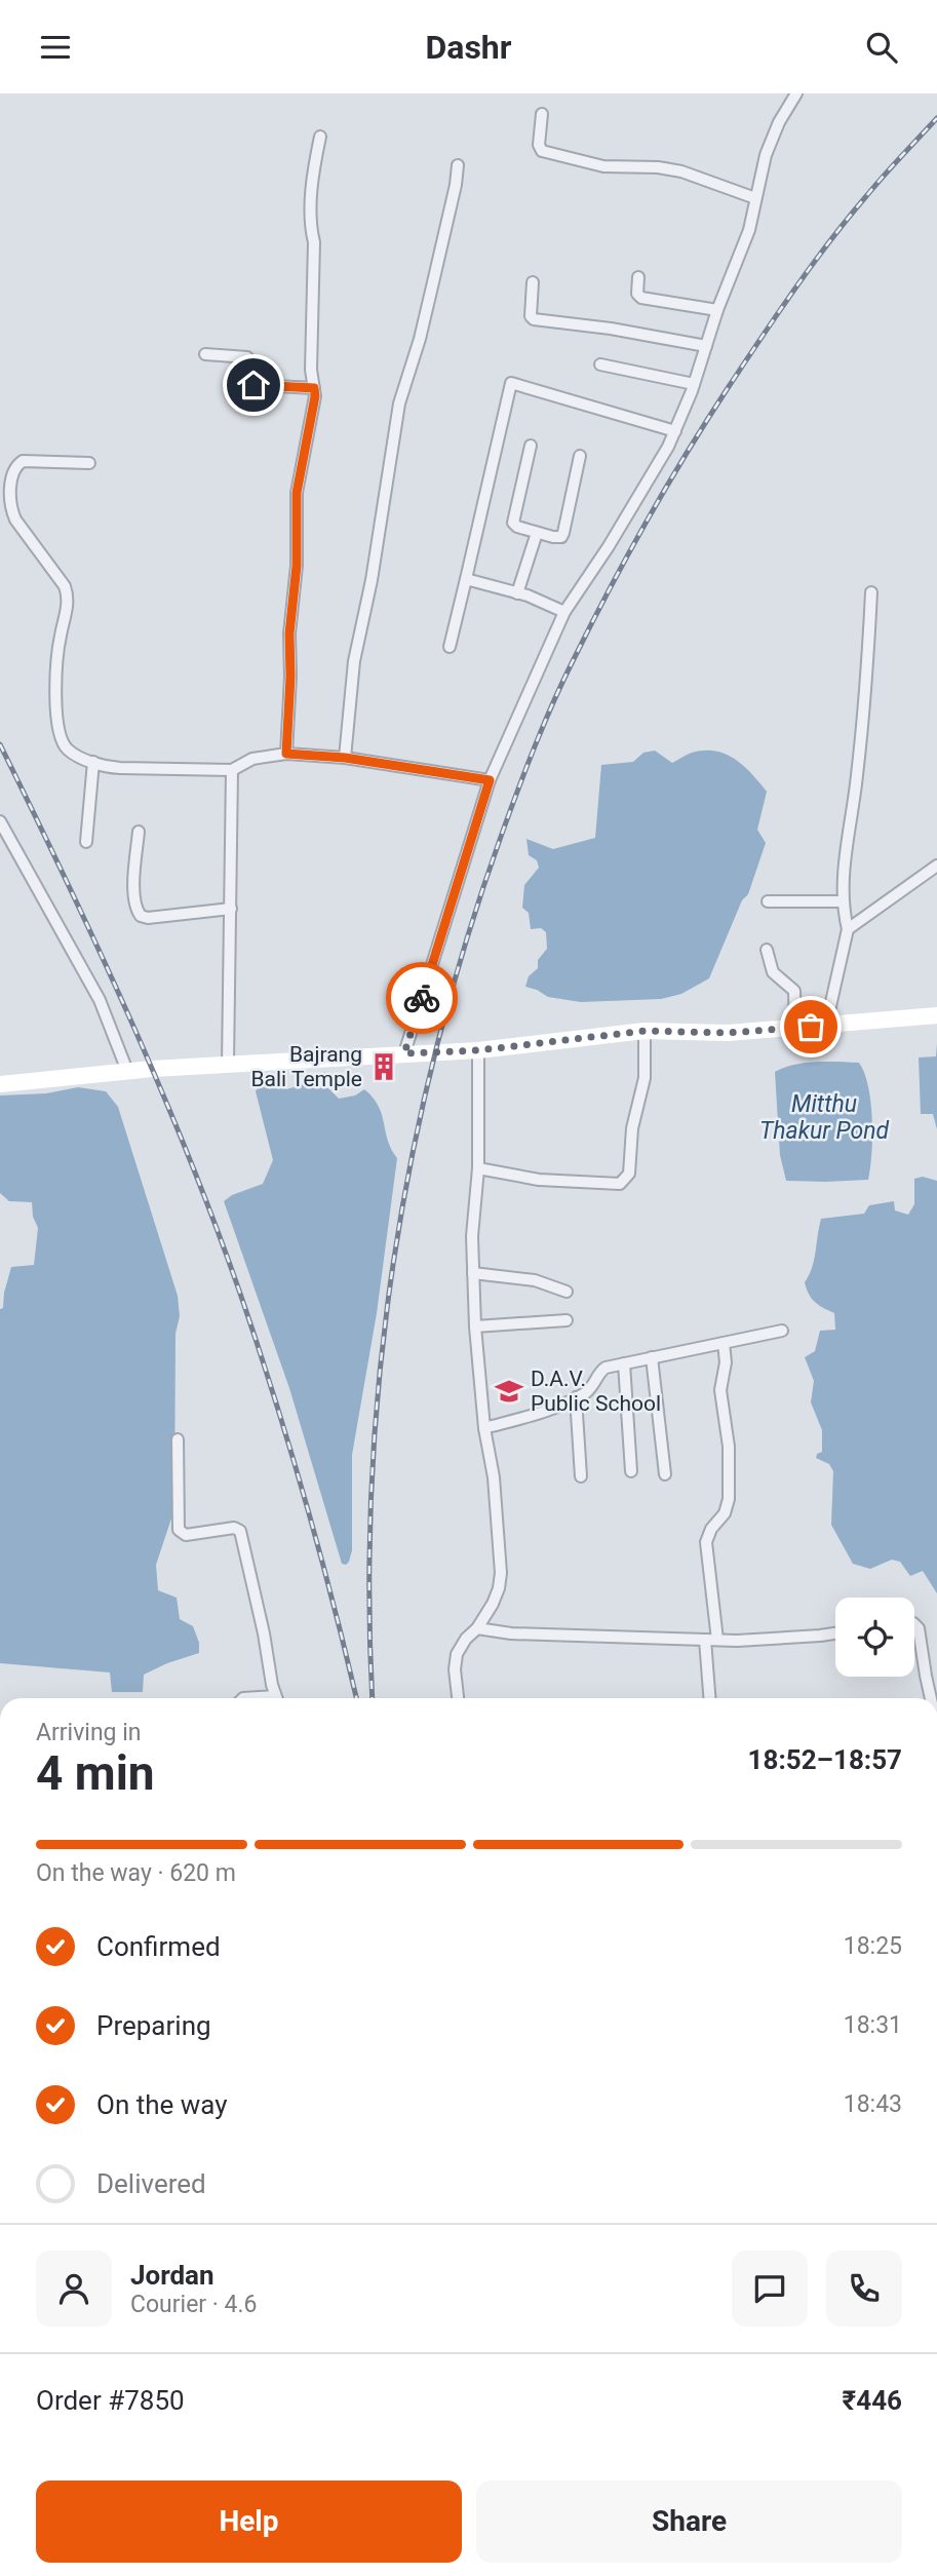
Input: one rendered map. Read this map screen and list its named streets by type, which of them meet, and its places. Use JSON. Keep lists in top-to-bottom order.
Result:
{
  "water": ["Mitthu Thakur Pond"],
  "places": {
    "building": ["Bajrang Bali Temple"],
    "school or university": ["D.A.V. Public School"]
  },
  "page": {
    "header": "Dashr",
    "heading": ["4 min", "Arriving in", "18:52–18:57"],
    "panel": [
      "Jordan",
      "Courier · 4.6",
      "Order #7850",
      "₹446"
    ],
    "bar": "On the way · 620 m",
    "list": [
      ["Confirmed", "18:25"],
      ["Preparing", "18:31"],
      ["On the way", "18:43"],
      "Delivered"
    ],
    "buttons": ["Help", "Share"]
  }
}
